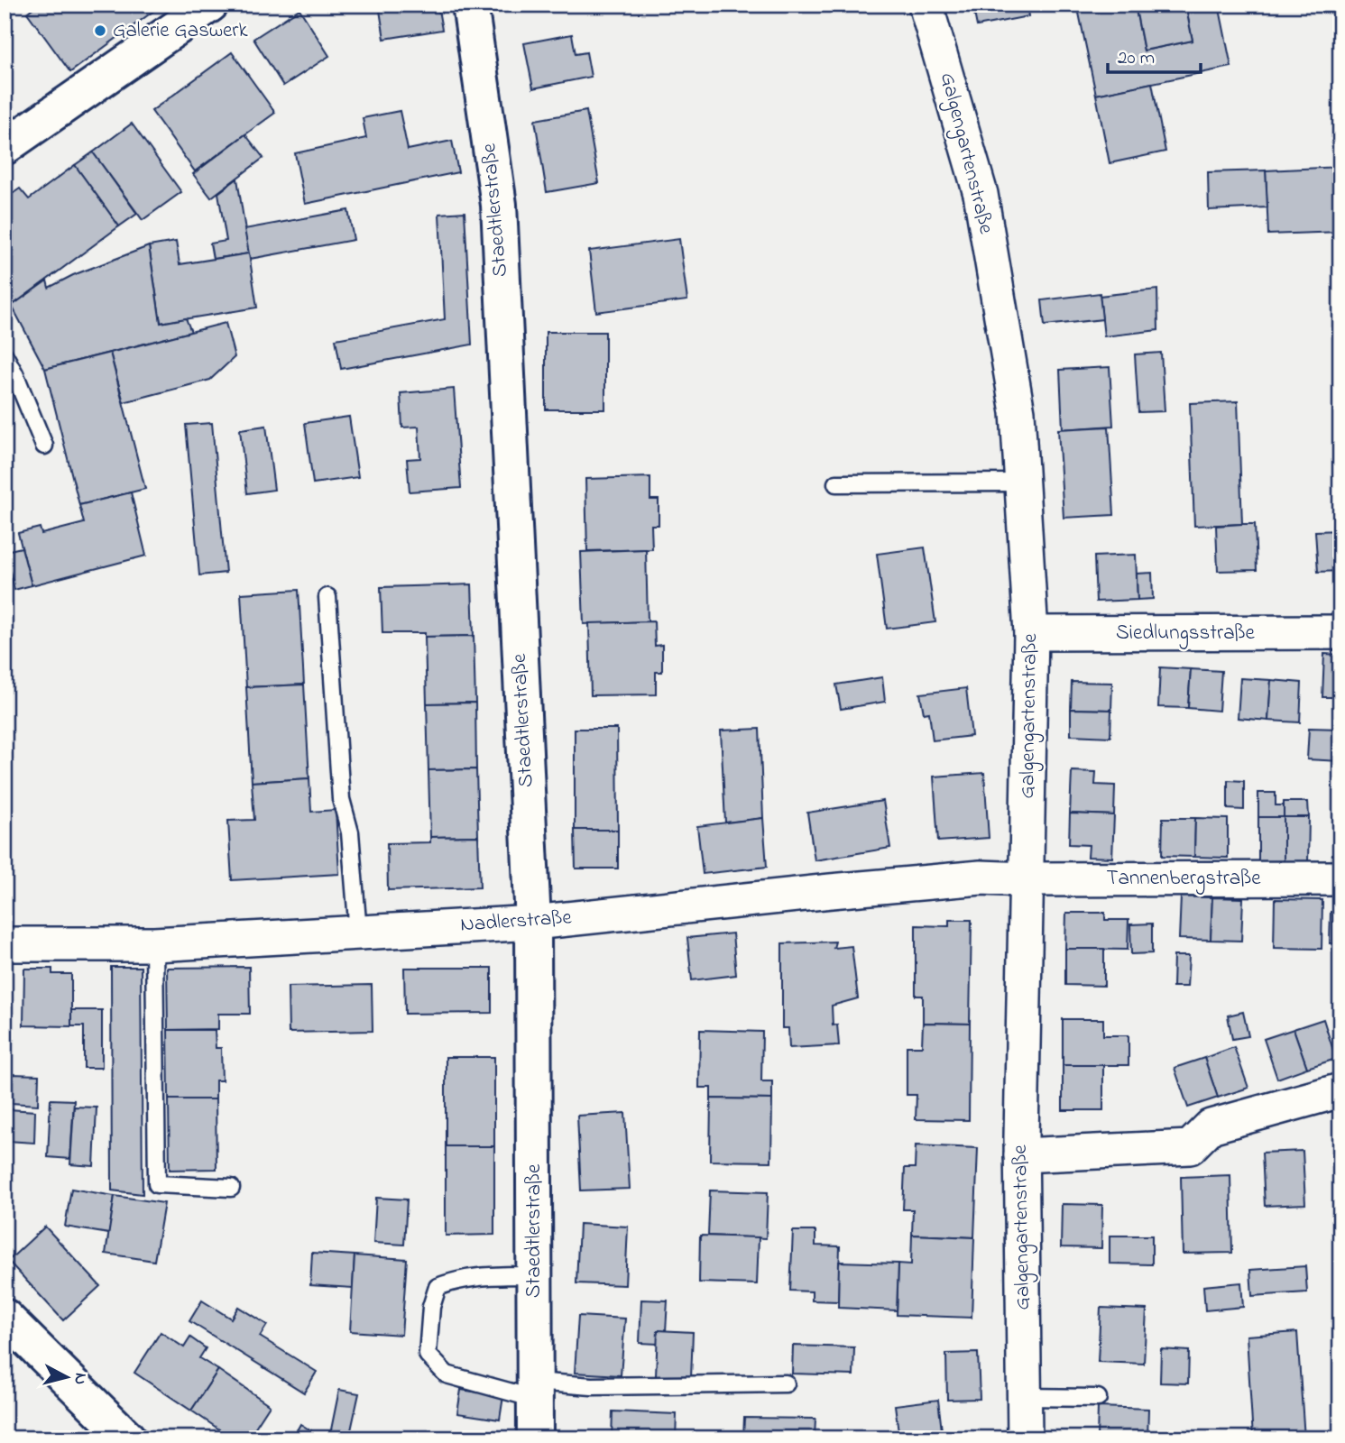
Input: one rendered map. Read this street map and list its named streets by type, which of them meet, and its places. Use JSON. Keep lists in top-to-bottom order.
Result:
{
  "streets": {
    "main road": ["Staedtlerstraße"],
    "street": [
      "Galgengartenstraße",
      "Siedlungsstraße",
      "Tannenbergstraße",
      "Nadlerstraße"
    ]
  },
  "crossings": [
    ["Galgengartenstraße", "Siedlungsstraße"],
    ["Galgengartenstraße", "Tannenbergstraße"],
    ["Galgengartenstraße", "Nadlerstraße"],
    ["Staedtlerstraße", "Nadlerstraße"],
    ["Tannenbergstraße", "Nadlerstraße"]
  ],
  "places": ["Galerie Gaswerk"],
  "scale_bar": "20 m",
  "north": "right"
}
